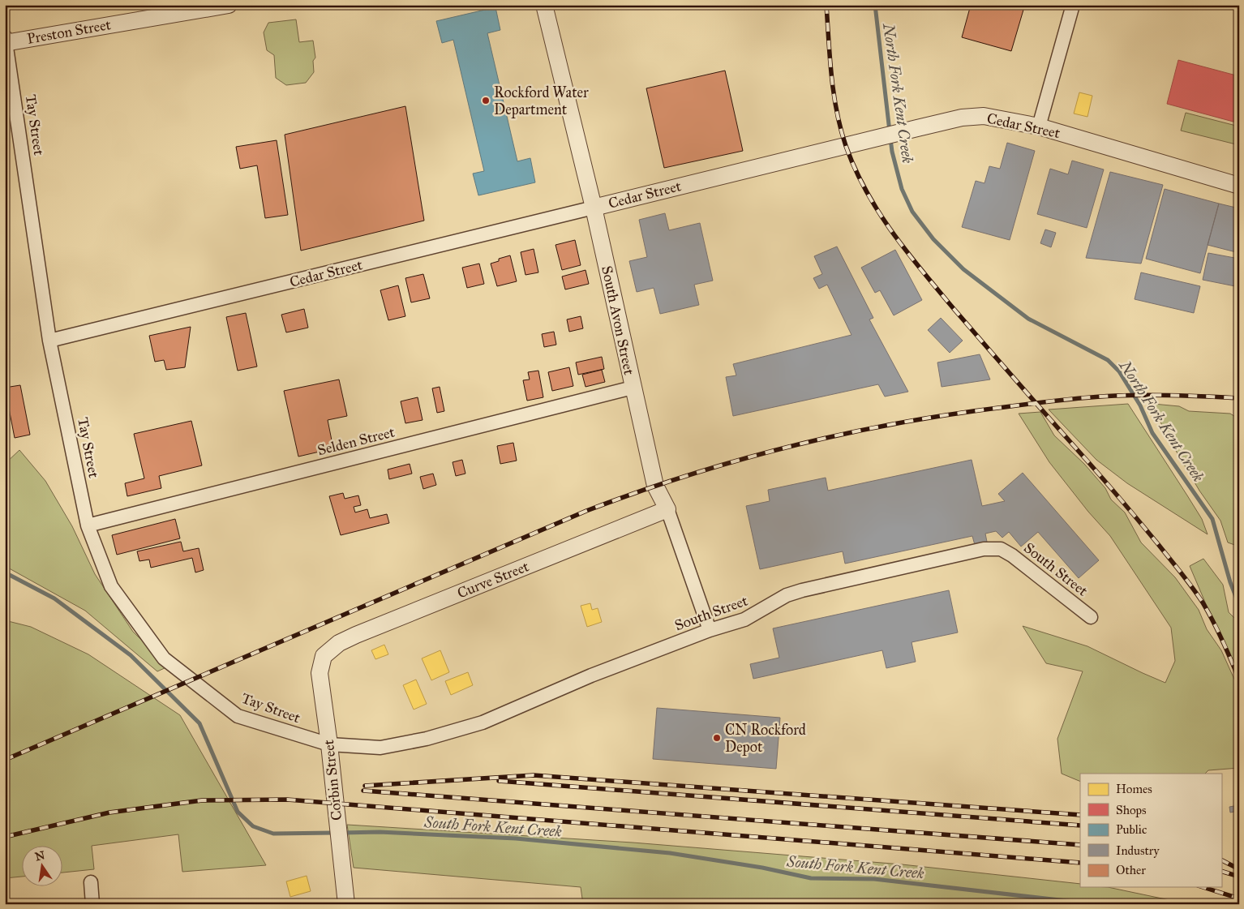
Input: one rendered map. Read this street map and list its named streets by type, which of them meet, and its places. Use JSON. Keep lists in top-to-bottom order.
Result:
{
  "streets": {
    "street": [
      "Preston Street",
      "Tay Street",
      "Cedar Street",
      "South Avon Street",
      "Selden Street",
      "South Street",
      "Curve Street",
      "Corbin Street"
    ]
  },
  "crossings": [
    ["Preston Street", "Tay Street"],
    ["Tay Street", "Cedar Street"],
    ["Tay Street", "Selden Street"],
    ["Tay Street", "South Street"],
    ["Tay Street", "Corbin Street"],
    ["Cedar Street", "South Avon Street"],
    ["South Avon Street", "Selden Street"],
    ["South Avon Street", "South Street"],
    ["South Avon Street", "Curve Street"],
    ["South Street", "Corbin Street"],
    ["Curve Street", "Corbin Street"]
  ],
  "water": ["North Fork Kent Creek", "South Fork Kent Creek"],
  "places": ["Rockford Water Department", "CN Rockford Depot"],
  "legend": [
    "Homes",
    "Shops",
    "Public",
    "Industry",
    "Other"
  ],
  "north": "top"
}
